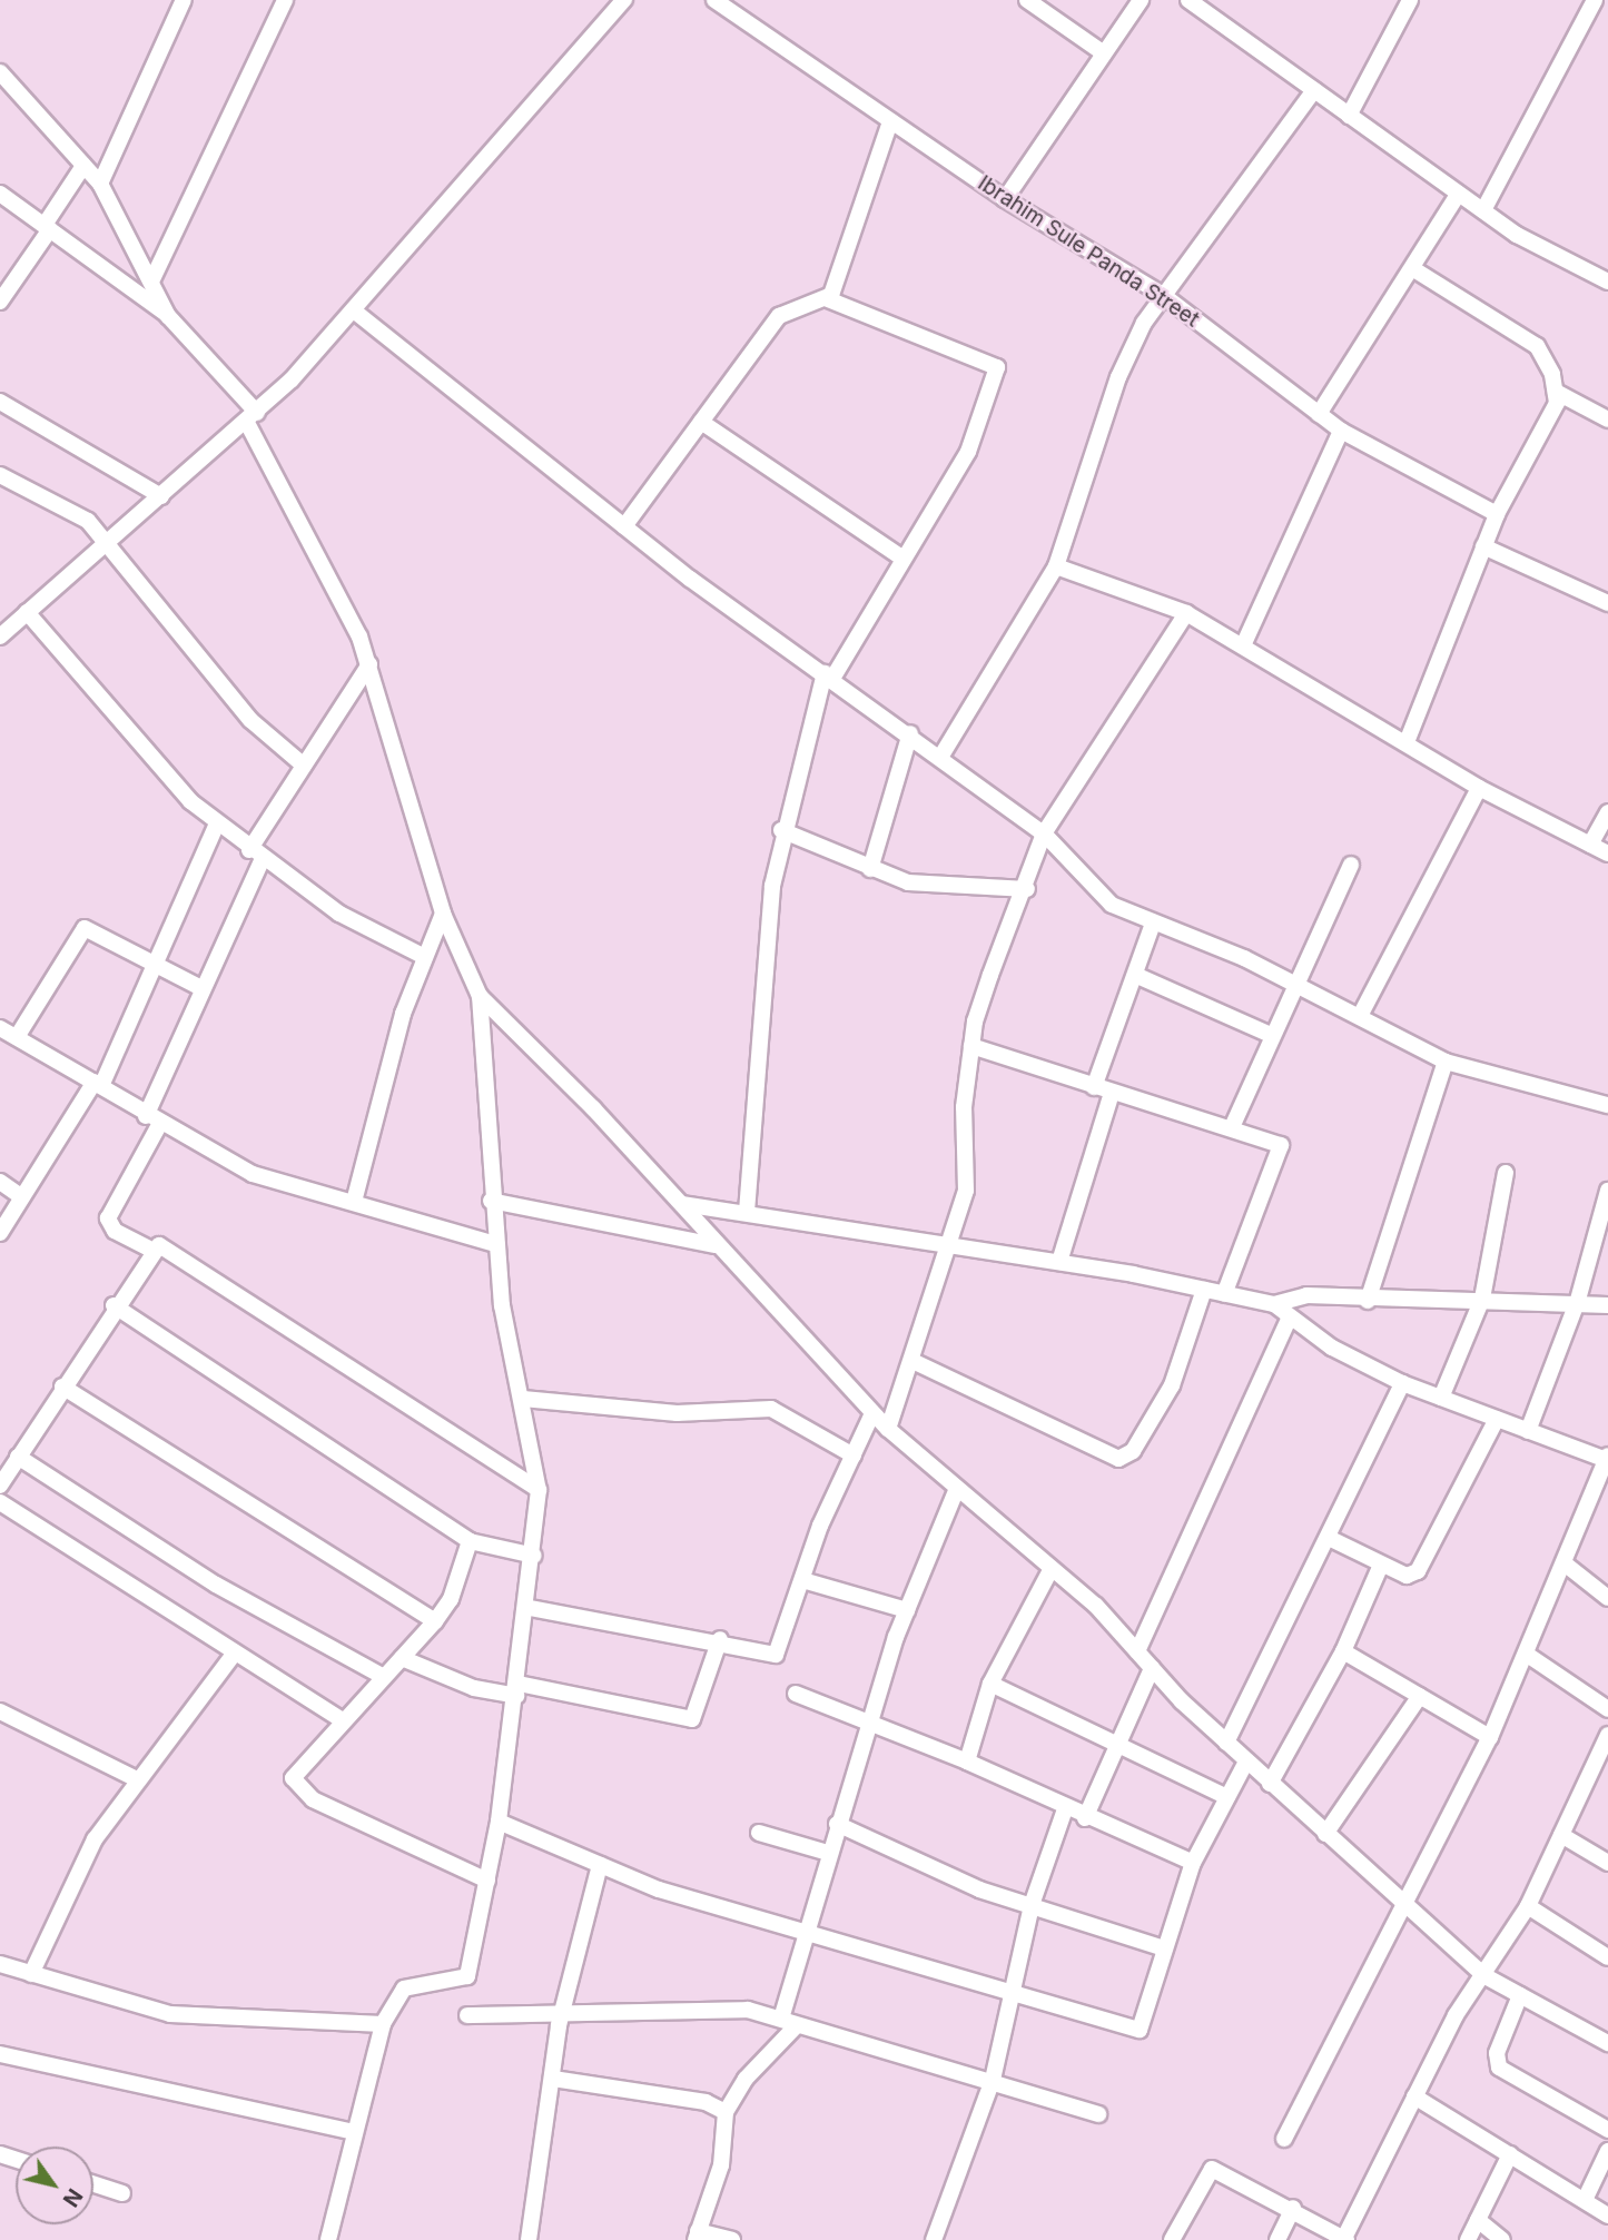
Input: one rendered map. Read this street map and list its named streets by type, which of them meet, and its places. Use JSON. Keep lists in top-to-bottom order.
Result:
{
  "streets": {
    "street": ["Ibrahim Sule Panda Street"]
  },
  "north": "bottom right"
}
